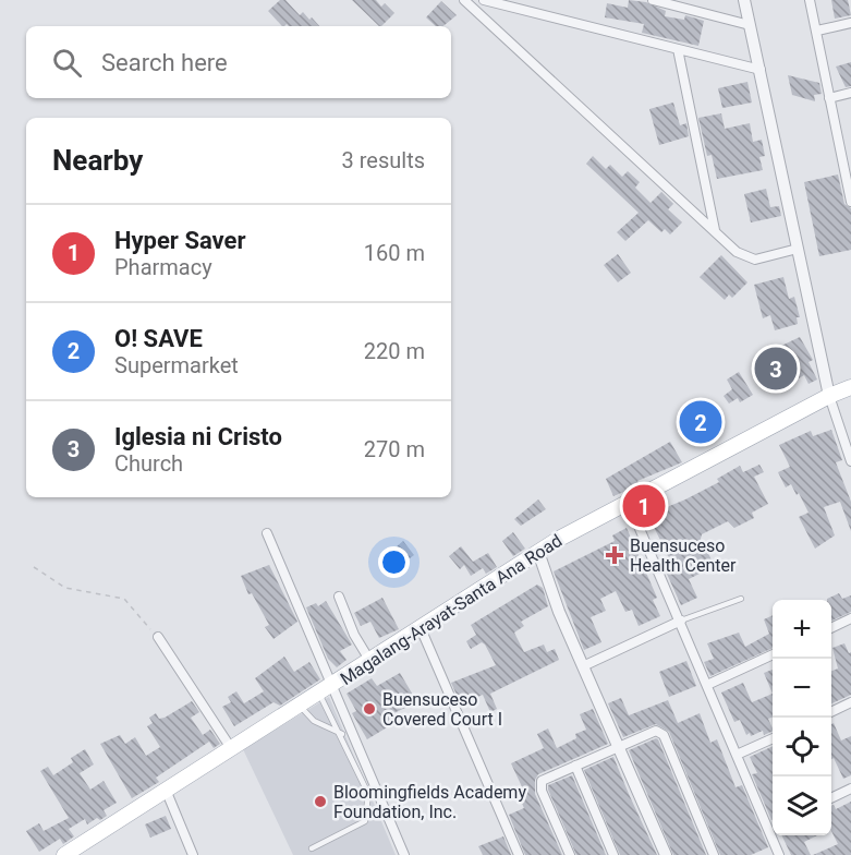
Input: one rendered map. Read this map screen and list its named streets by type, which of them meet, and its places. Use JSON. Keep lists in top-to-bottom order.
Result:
{
  "streets": {
    "main road": ["Magalang-Arayat-Santa Ana Road"]
  },
  "places": {
    "health": ["Buensuceso Health Center"],
    "other": ["Buensuceso Covered Court I", "Bloomingfields Academy Foundation, Inc."]
  },
  "page": {
    "search": "Search here",
    "heading": ["Nearby", "3 results"],
    "list": [
      {
        "mark": "1",
        "name": "Hyper Saver",
        "note": "Pharmacy",
        "value": "160 m"
      },
      {
        "mark": "2",
        "name": "O! SAVE",
        "note": "Supermarket",
        "value": "220 m"
      },
      {
        "mark": "3",
        "name": "Iglesia ni Cristo",
        "note": "Church",
        "value": "270 m"
      }
    ],
    "pins": ["3", "2", "1"],
    "map_buttons": ["+", "−"]
  }
}
